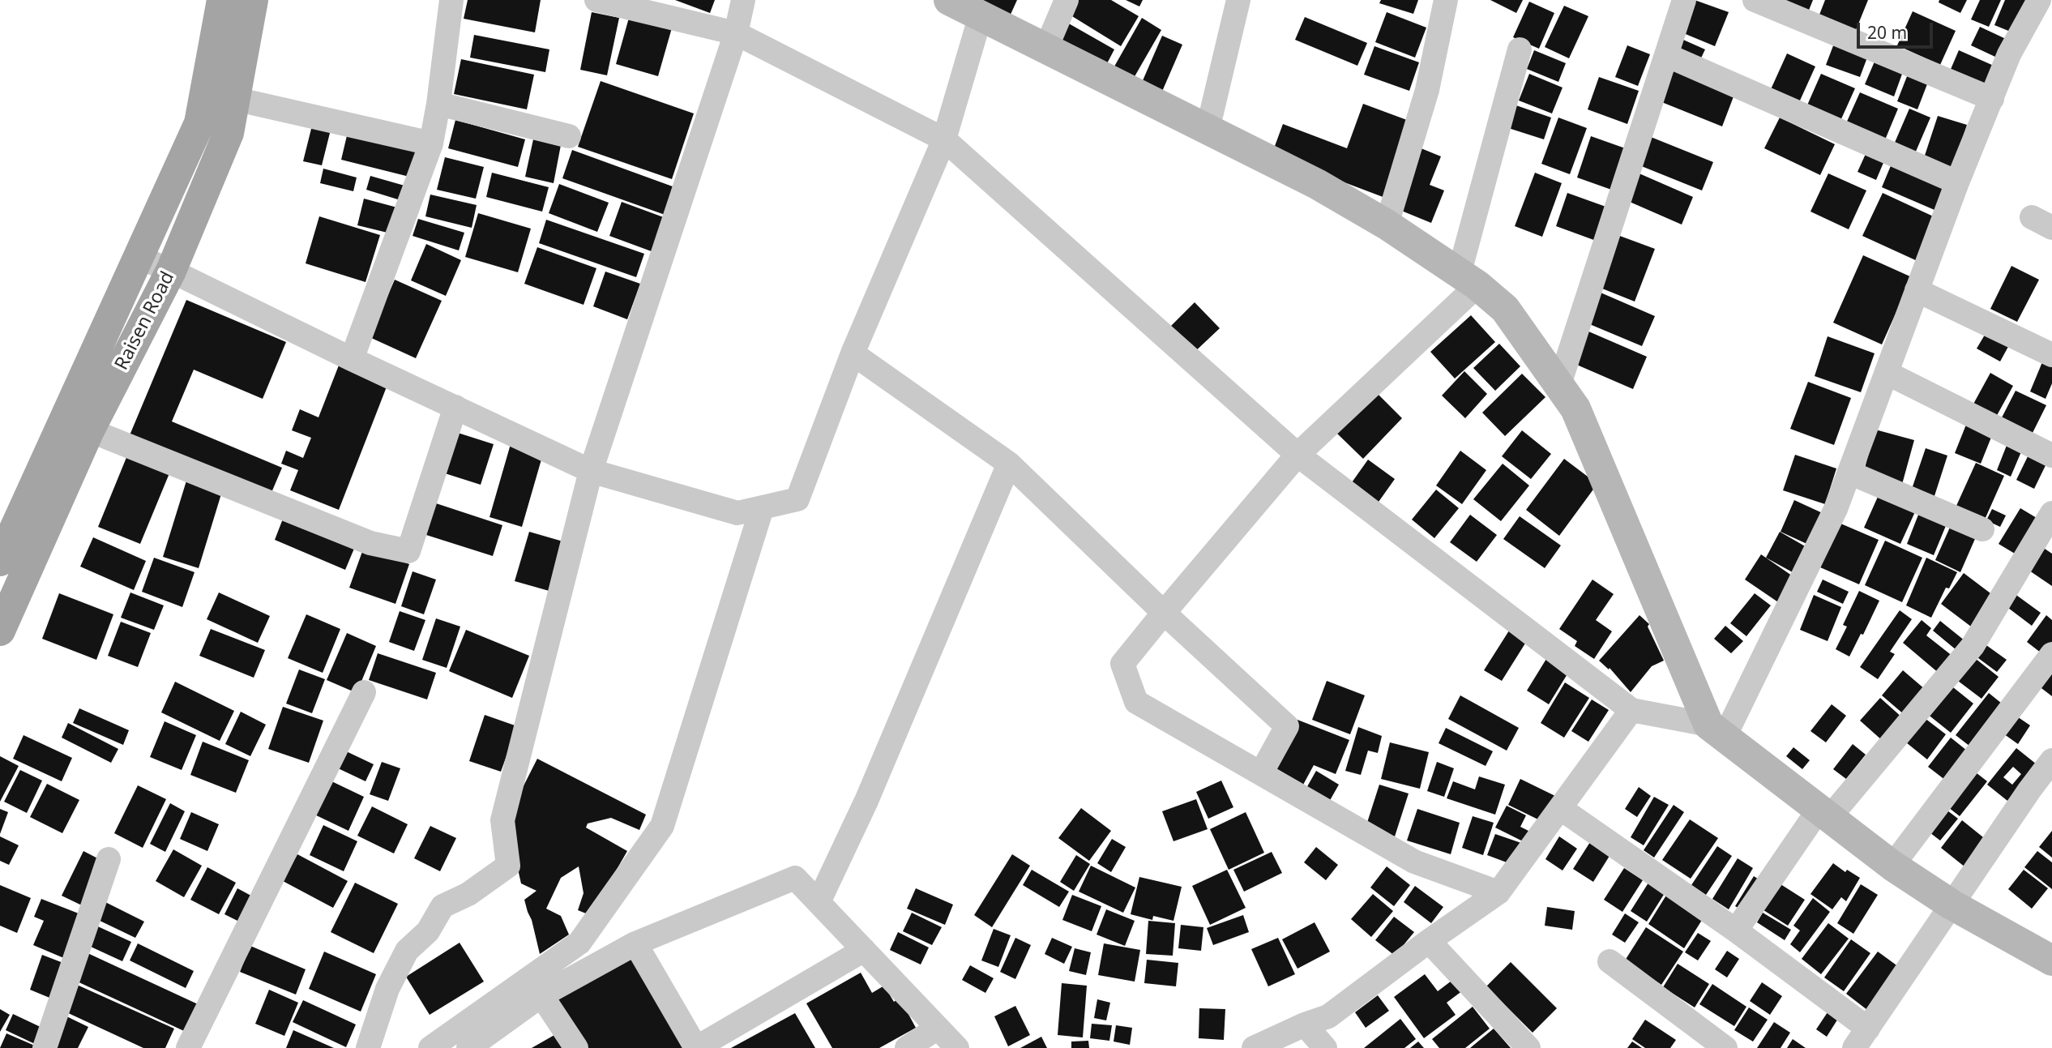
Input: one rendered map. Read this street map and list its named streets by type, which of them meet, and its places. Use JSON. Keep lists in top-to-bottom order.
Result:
{
  "streets": {
    "main road": ["Raisen Road"]
  },
  "scale_bar": "20 m"
}
